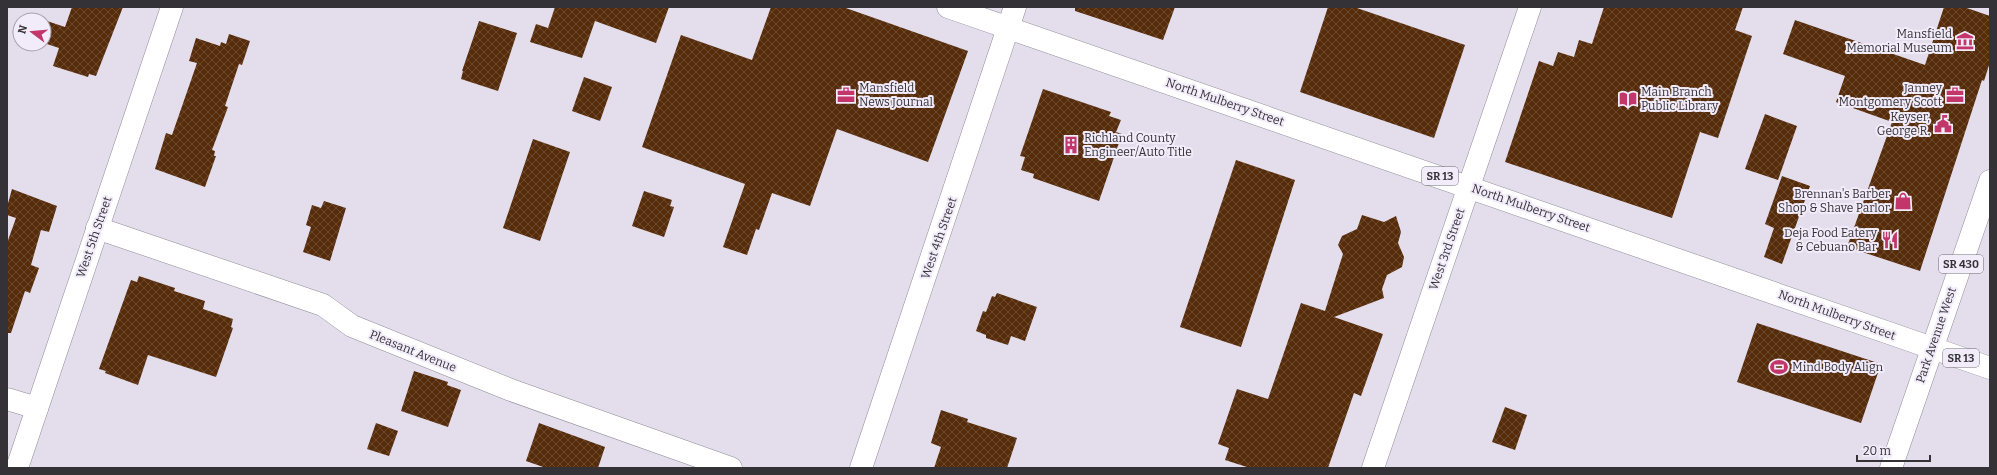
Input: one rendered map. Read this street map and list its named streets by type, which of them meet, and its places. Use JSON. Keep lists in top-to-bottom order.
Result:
{
  "streets": {
    "main road": [
      "North Mulberry Street",
      "SR 13",
      "West 5th Street",
      "West 4th Street",
      "West 3rd Street",
      "SR 430",
      "Park Avenue West",
      "Pleasant Avenue"
    ]
  },
  "crossings": [
    ["North Mulberry Street", "SR 13"],
    ["North Mulberry Street", "West 4th Street"],
    ["North Mulberry Street", "West 3rd Street"],
    ["North Mulberry Street", "Park Avenue West"],
    ["SR 13", "Park Avenue West"],
    ["West 5th Street", "Pleasant Avenue"]
  ],
  "places": {
    "museum": ["Mansfield Memorial Museum"],
    "office": ["Mansfield News Journal", "Janney Montgomery Scott"],
    "library": ["Main Branch Public Library"],
    "public building": ["Keyser, George R."],
    "building": ["Richland County Engineer/Auto Title"],
    "shop": ["Brennan's Barber Shop & Shave Parlor"],
    "restaurant": ["Deja Food Eatery & Cebuano Bar"],
    "sports": ["Mind Body Align"]
  },
  "scale_bar": "20 m",
  "north": "left"
}
